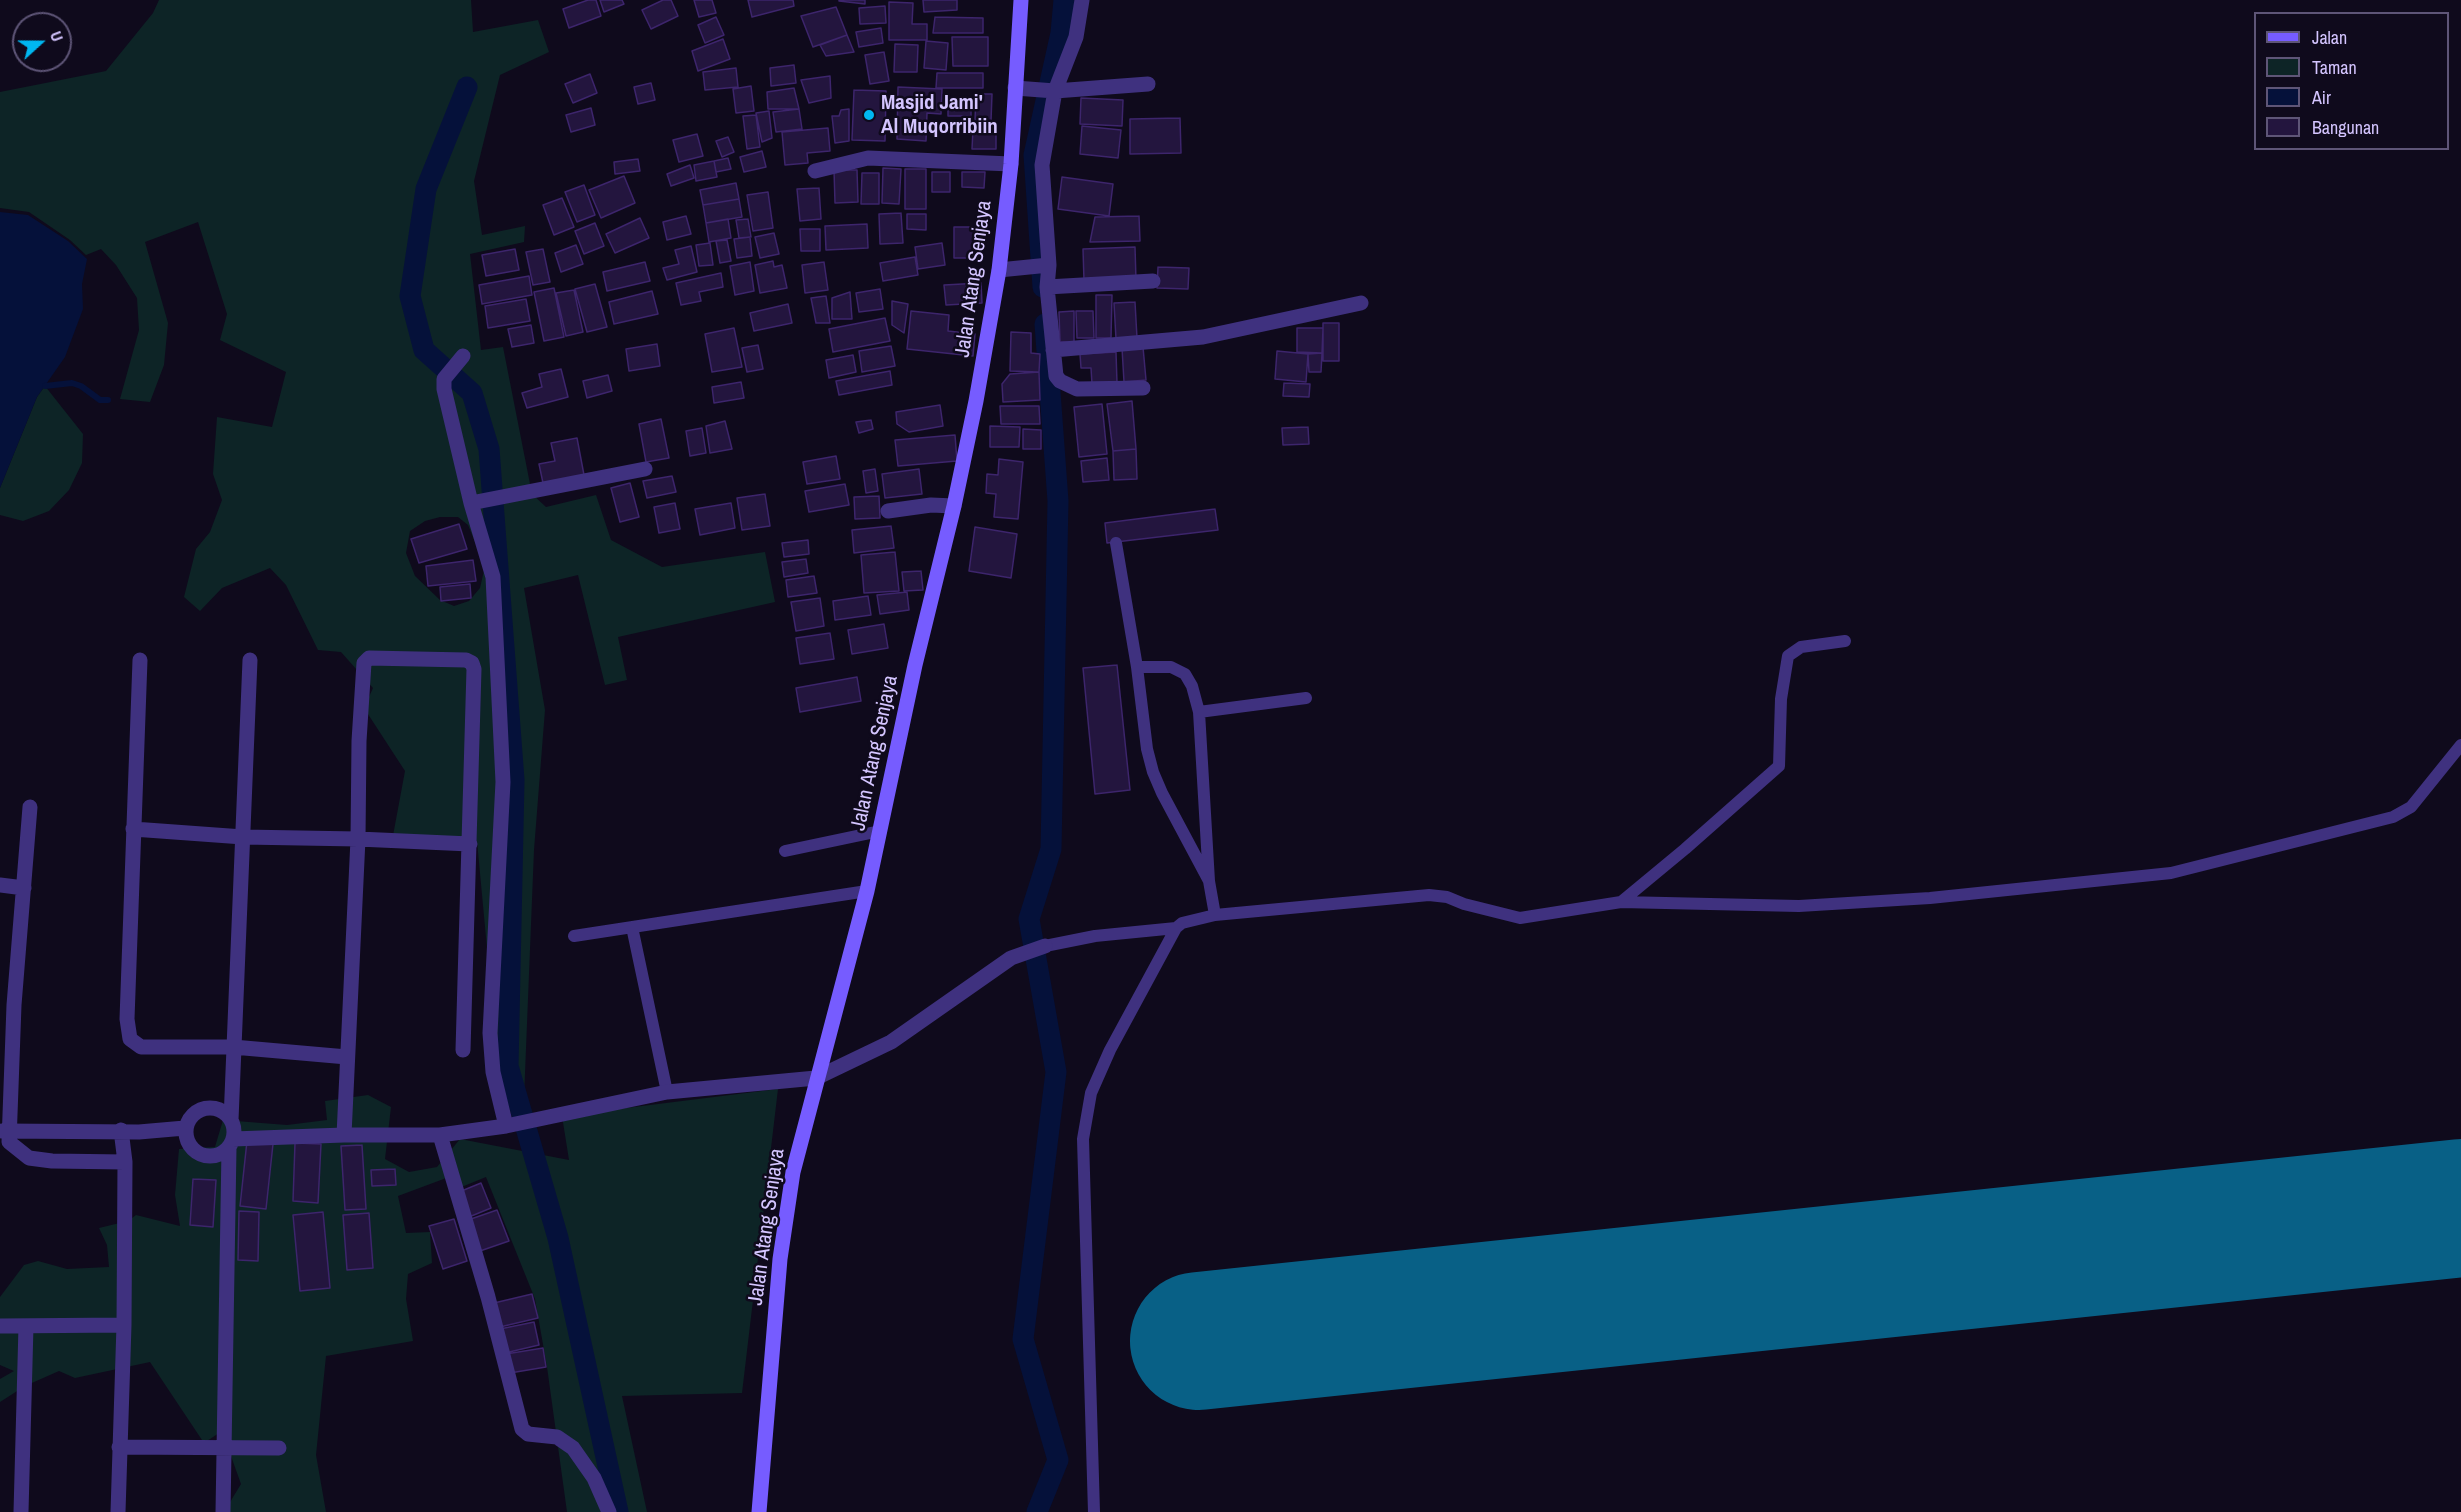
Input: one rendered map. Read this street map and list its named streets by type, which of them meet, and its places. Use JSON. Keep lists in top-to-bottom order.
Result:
{
  "streets": {
    "main road": ["Jalan Atang Senjaya"]
  },
  "places": ["Masjid Jami' Al Muqorribiin"],
  "legend": [
    "Jalan",
    "Taman",
    "Air",
    "Bangunan"
  ],
  "north": "right"
}
